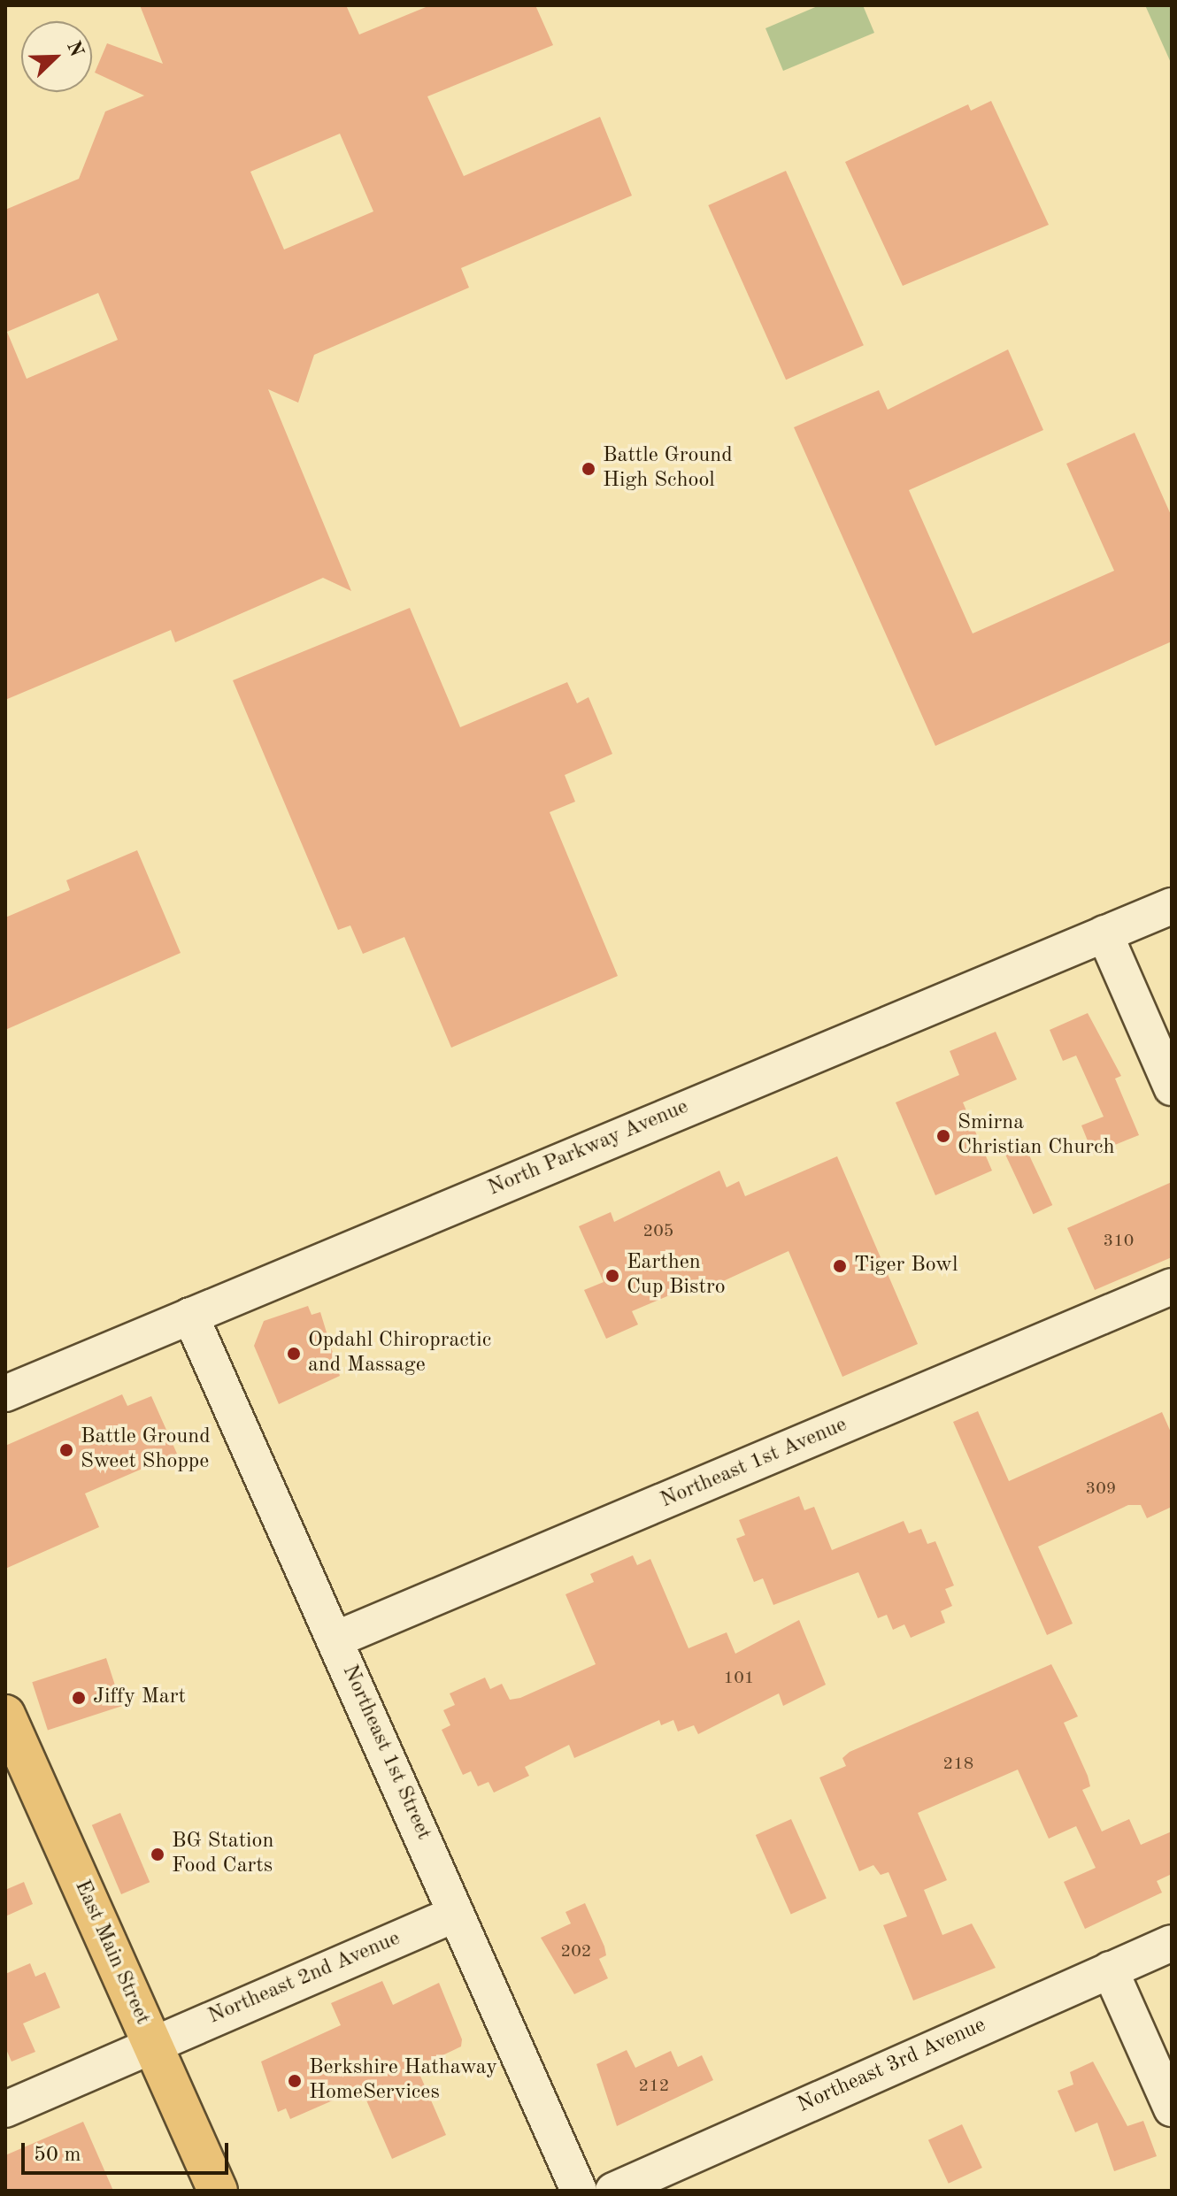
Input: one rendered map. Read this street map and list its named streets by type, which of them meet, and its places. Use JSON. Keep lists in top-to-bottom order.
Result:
{
  "streets": {
    "main road": ["East Main Street"],
    "street": [
      "North Parkway Avenue",
      "Northeast 1st Avenue",
      "Northeast 1st Street",
      "Northeast 2nd Avenue",
      "Northeast 3rd Avenue"
    ]
  },
  "crossings": [
    ["North Parkway Avenue", "Northeast 1st Street"],
    ["Northeast 1st Avenue", "Northeast 1st Street"],
    ["Northeast 1st Street", "Northeast 2nd Avenue"],
    ["East Main Street", "Northeast 2nd Avenue"]
  ],
  "places": [
    "Battle Ground High School",
    "Smirna Christian Church",
    "Tiger Bowl",
    "Earthen Cup Bistro",
    "Opdahl Chiropractic and Massage",
    "Battle Ground Sweet Shoppe",
    "Jiffy Mart",
    "BG Station Food Carts",
    "Berkshire Hathaway HomeServices"
  ],
  "house_numbers": [
    "205",
    "310",
    "309",
    "101",
    "218",
    "202",
    "212"
  ],
  "scale_bar": "50 m",
  "north": "top right"
}
